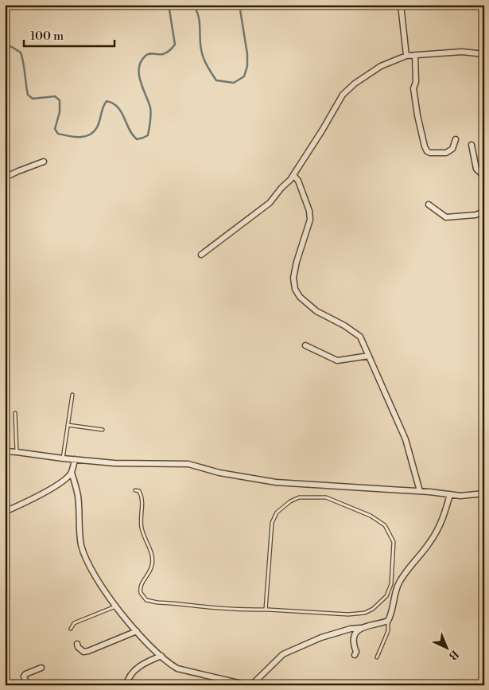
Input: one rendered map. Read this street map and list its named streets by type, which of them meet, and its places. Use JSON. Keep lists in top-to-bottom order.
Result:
{
  "scale_bar": "100 m",
  "north": "bottom right"
}
